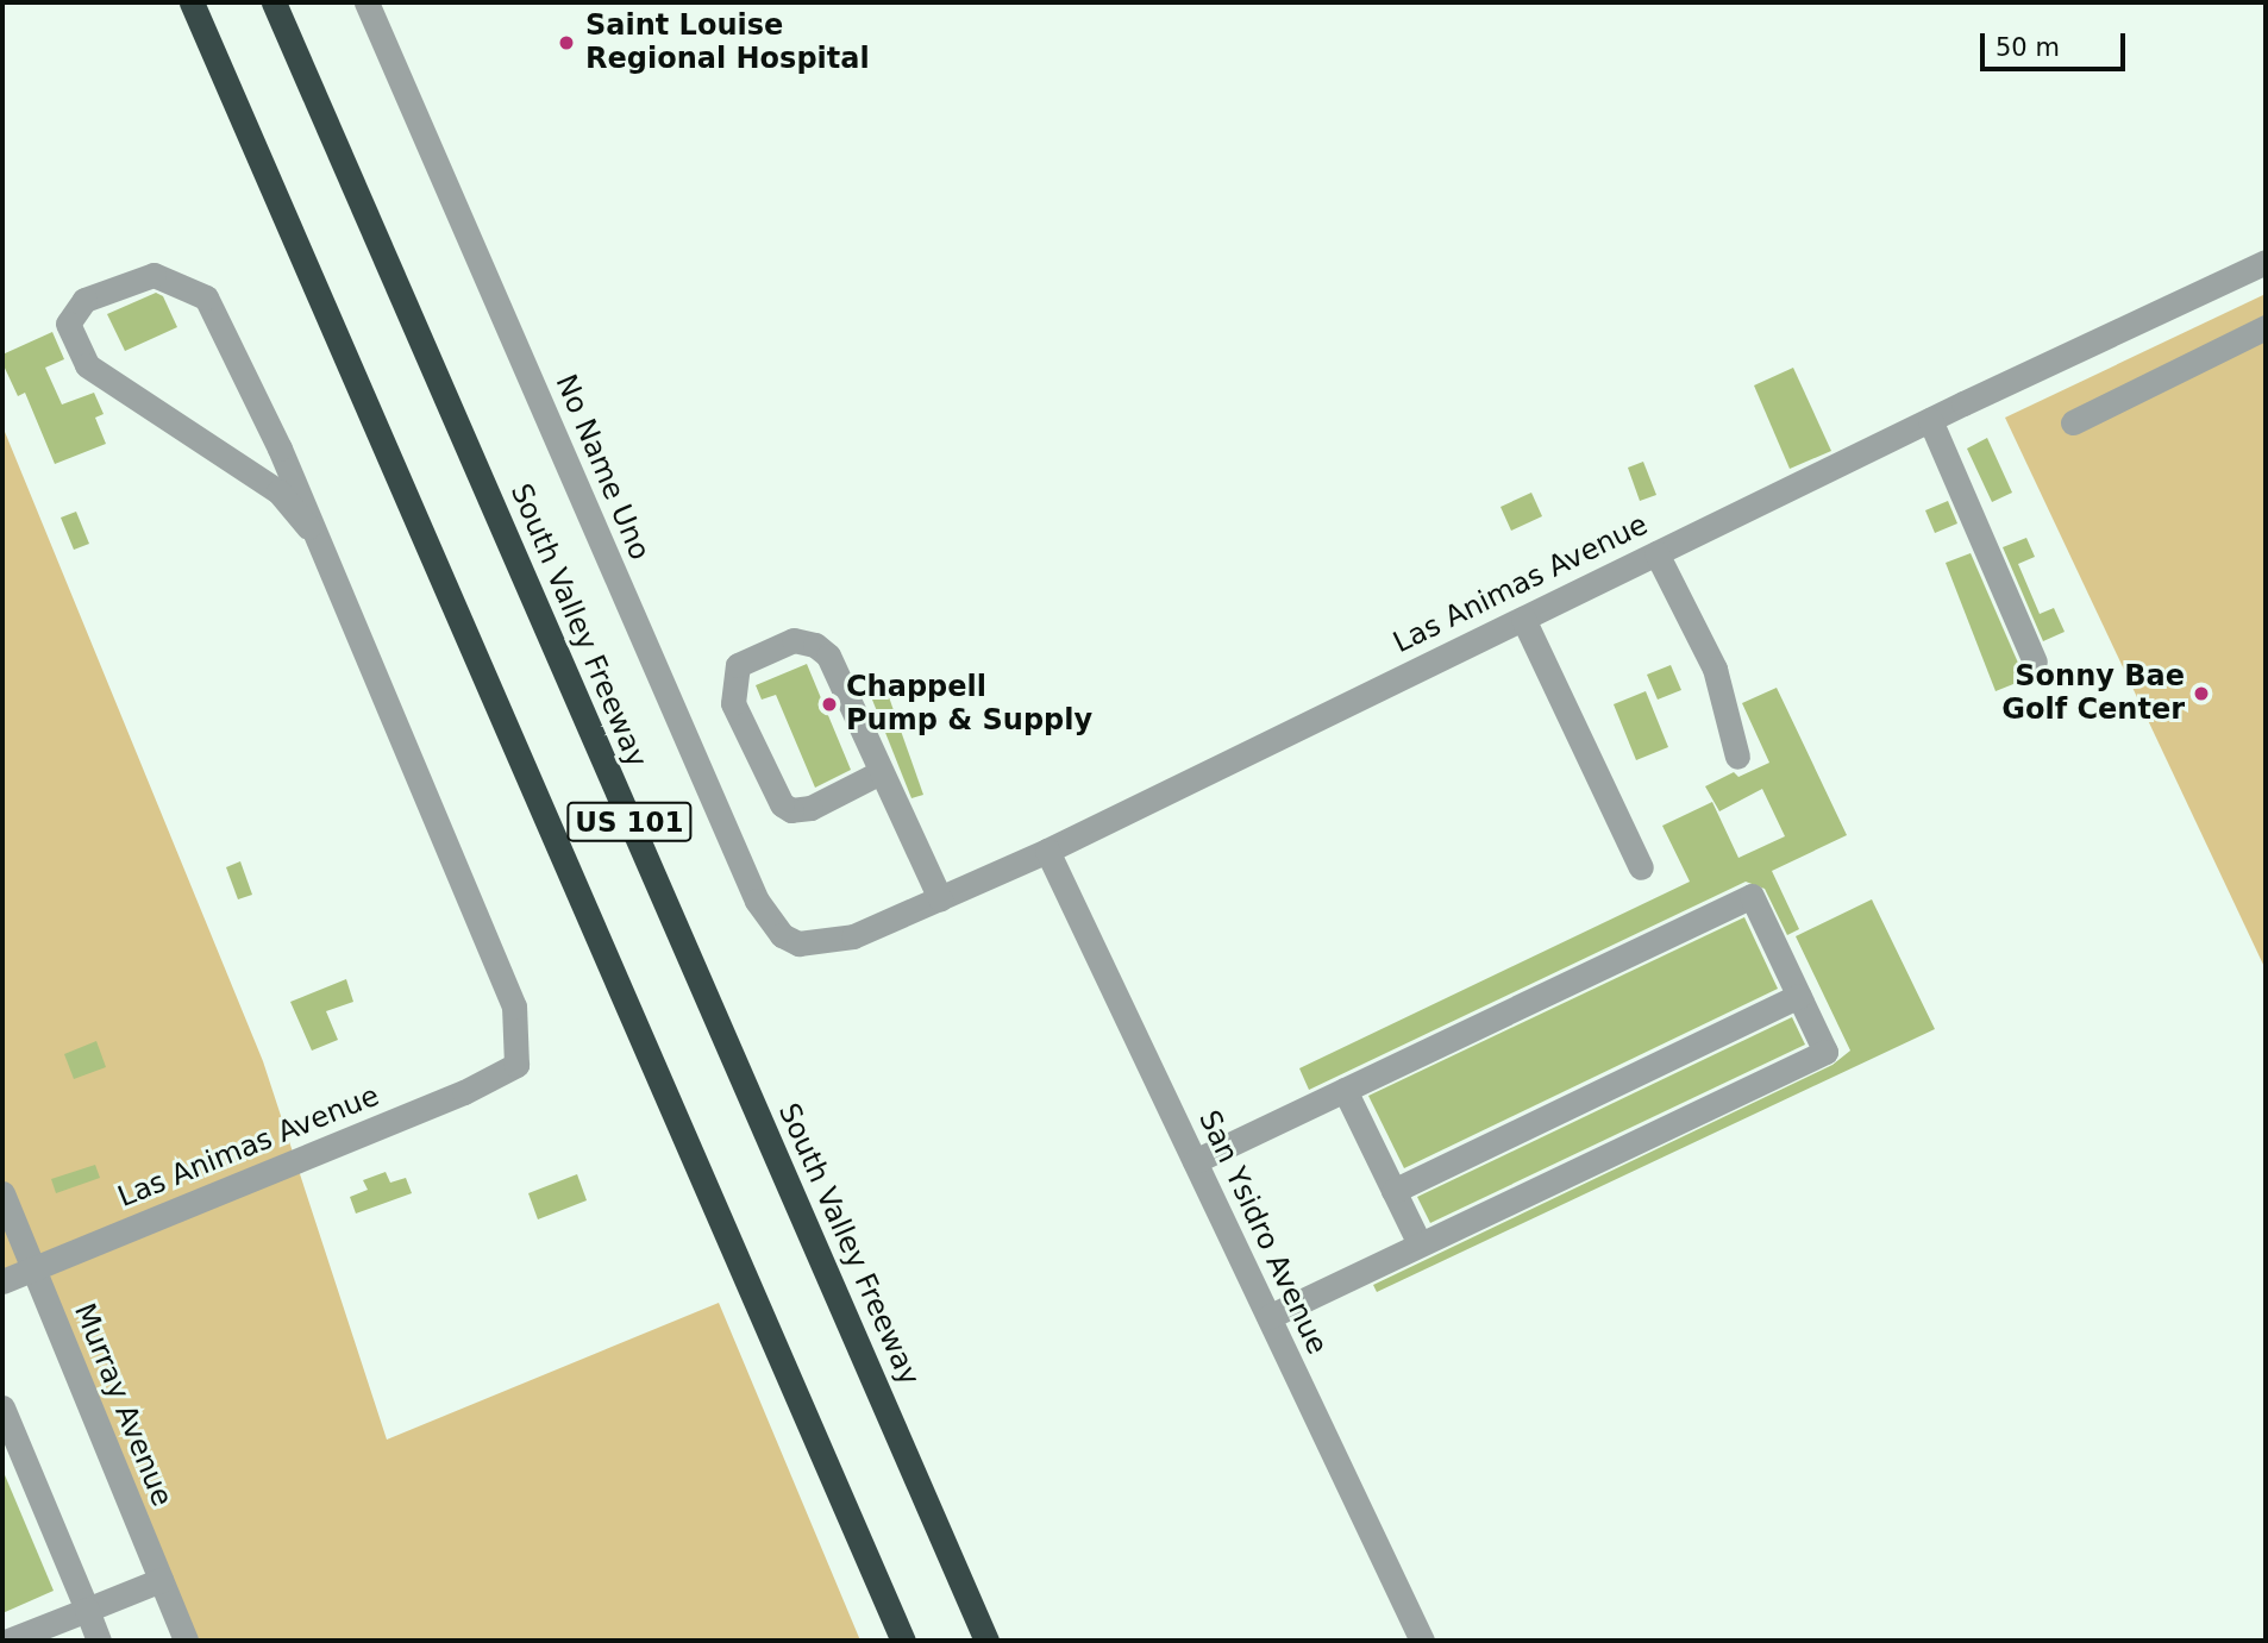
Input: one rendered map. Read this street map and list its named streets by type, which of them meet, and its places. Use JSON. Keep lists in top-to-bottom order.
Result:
{
  "streets": {
    "highway": ["South Valley Freeway", "US 101"],
    "street": [
      "No Name Uno",
      "Las Animas Avenue",
      "San Ysidro Avenue",
      "Murray Avenue"
    ]
  },
  "crossings": [
    ["No Name Uno", "Las Animas Avenue"],
    ["Las Animas Avenue", "San Ysidro Avenue"],
    ["Las Animas Avenue", "Murray Avenue"]
  ],
  "places": ["Saint Louise Regional Hospital", "Sonny Bae Golf Center", "Chappell Pump & Supply"],
  "scale_bar": "50 m"
}
